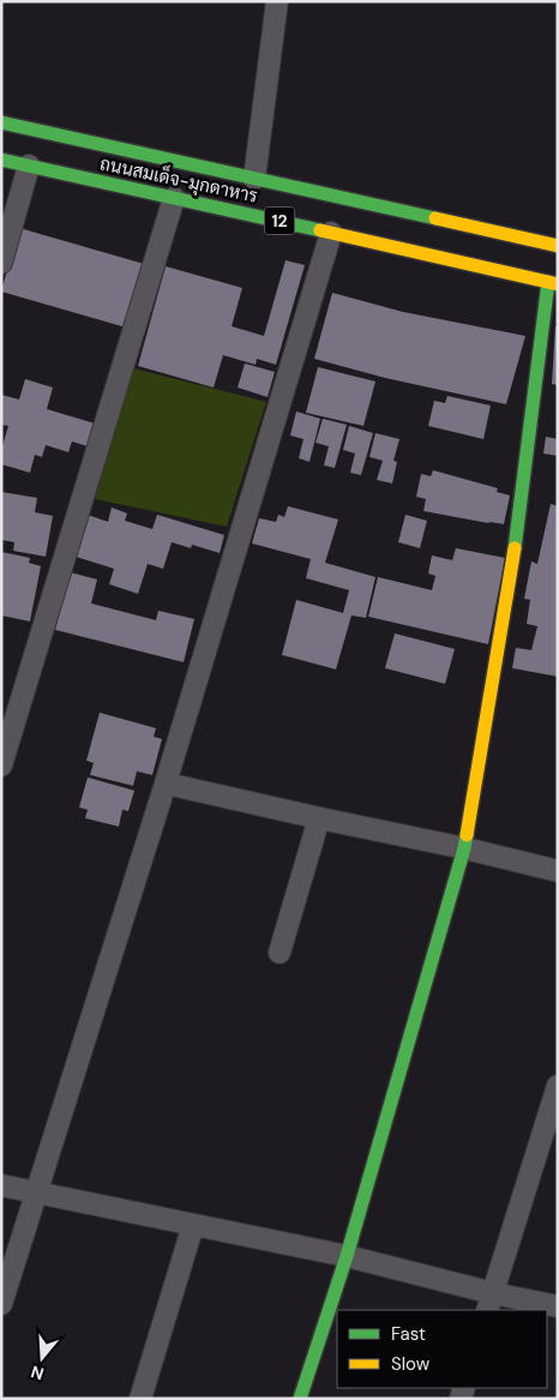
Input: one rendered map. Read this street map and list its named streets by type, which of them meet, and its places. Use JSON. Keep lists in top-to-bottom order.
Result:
{
  "streets": {
    "street": ["ถนนสมเด็จ-มุกดาหาร", "12"]
  },
  "legend": ["Fast", "Slow"],
  "north": "bottom"
}
